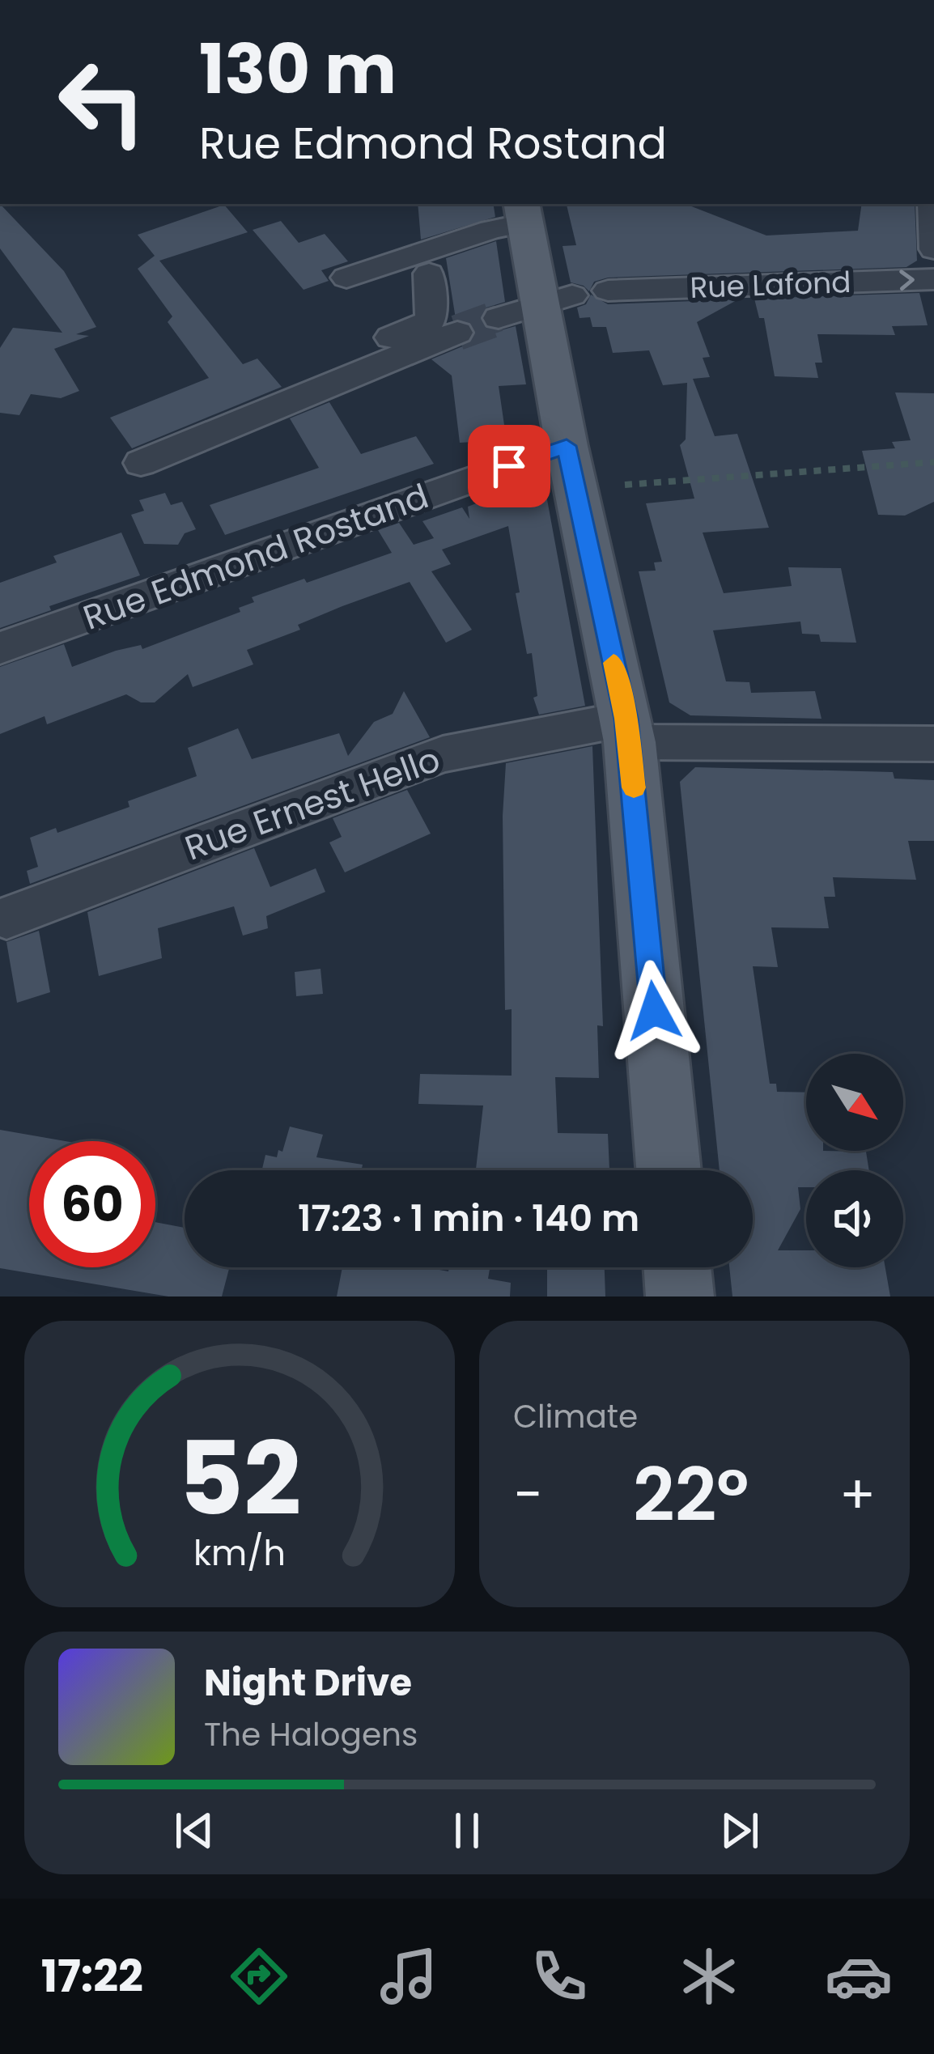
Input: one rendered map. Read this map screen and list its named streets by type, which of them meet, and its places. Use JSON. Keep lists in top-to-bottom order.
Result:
{
  "streets": {
    "street": ["Rue Lafond", "Rue Edmond Rostand", "Rue Ernest Hello"]
  },
  "one_way": ["Rue Lafond"],
  "north": "bottom right",
  "page": {
    "turn": ["130 m", "Rue Edmond Rostand"],
    "limit": "60",
    "trip": "17:23 · 1 min · 140 m",
    "tile": "Climate",
    "heat": ["−", "22°", "+"],
    "song": ["Night Drive", "The Halogens"],
    "tabs": "17:22",
    "gauge": ["52", "km/h"]
  }
}
